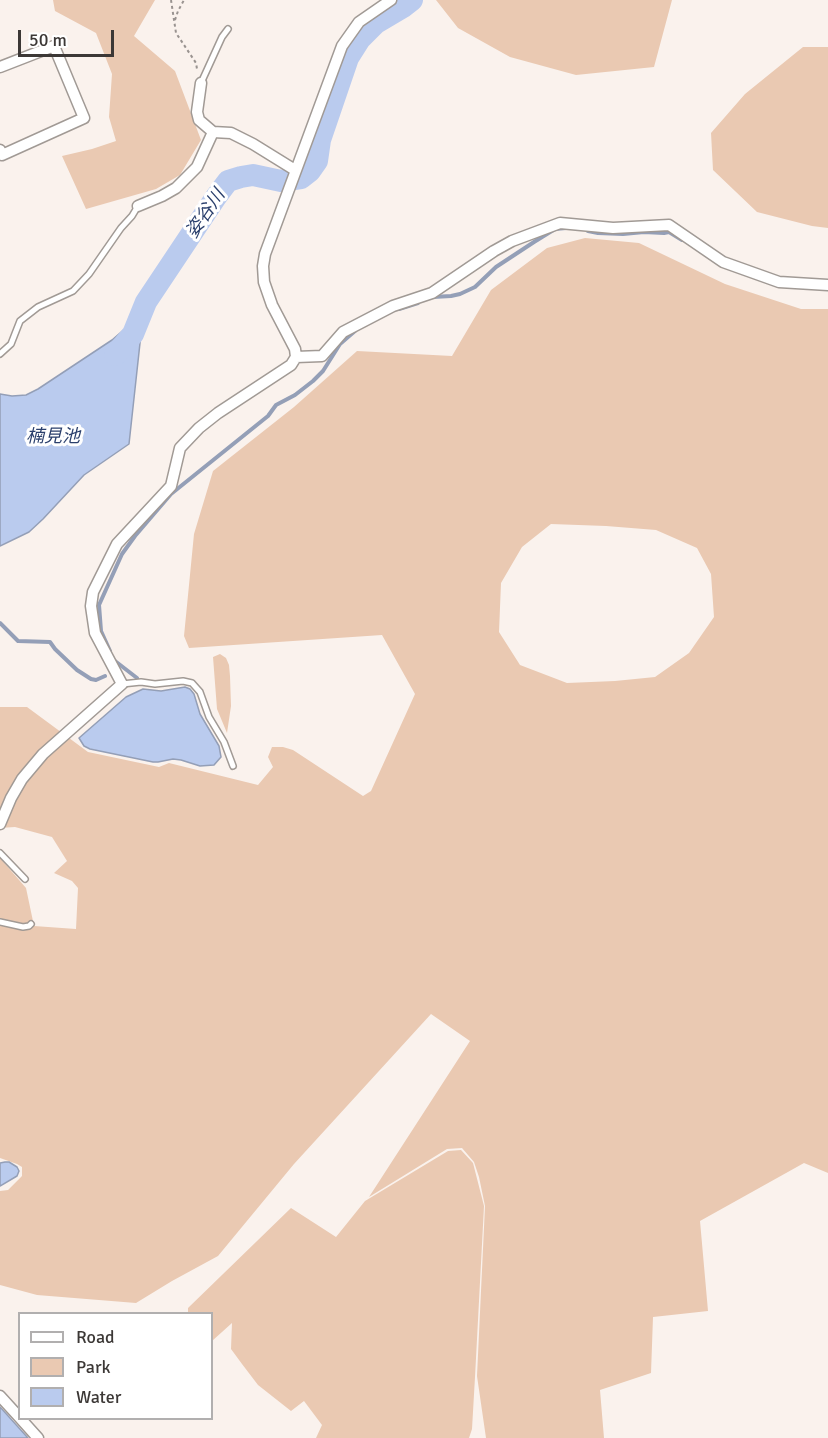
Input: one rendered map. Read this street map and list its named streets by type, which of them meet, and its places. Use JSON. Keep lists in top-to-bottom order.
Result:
{
  "water": ["姿谷川", "楠見池"],
  "legend": ["Road", "Park", "Water"],
  "scale_bar": "50 m"
}
